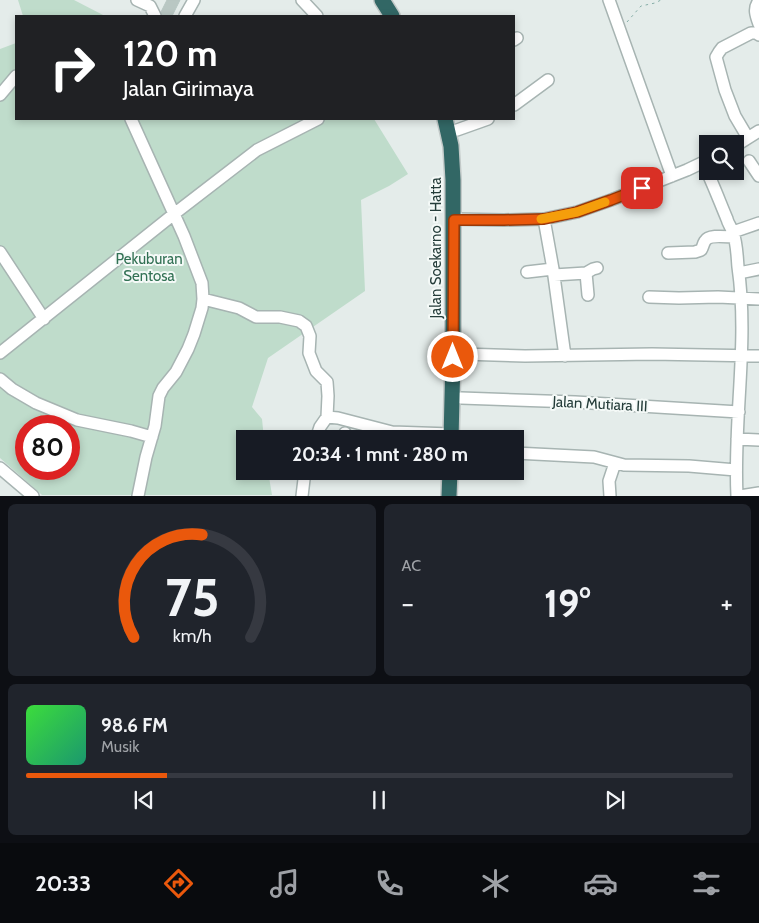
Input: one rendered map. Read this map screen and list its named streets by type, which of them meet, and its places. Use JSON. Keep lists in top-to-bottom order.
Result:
{
  "streets": {
    "highway": ["Jalan Soekarno - Hatta"],
    "street": ["Jalan Mutiara III"]
  },
  "crossings": [
    ["Jalan Soekarno - Hatta", "Jalan Mutiara III"]
  ],
  "parks": ["Pekuburan Sentosa"],
  "page": {
    "turn": ["120 m", "Jalan Girimaya"],
    "limit": "80",
    "trip": "20:34 · 1 mnt · 280 m",
    "tile": "AC",
    "heat": ["−", "19°", "+"],
    "song": ["98.6 FM", "Musik"],
    "tabs": "20:33",
    "gauge": ["75", "km/h"]
  }
}
